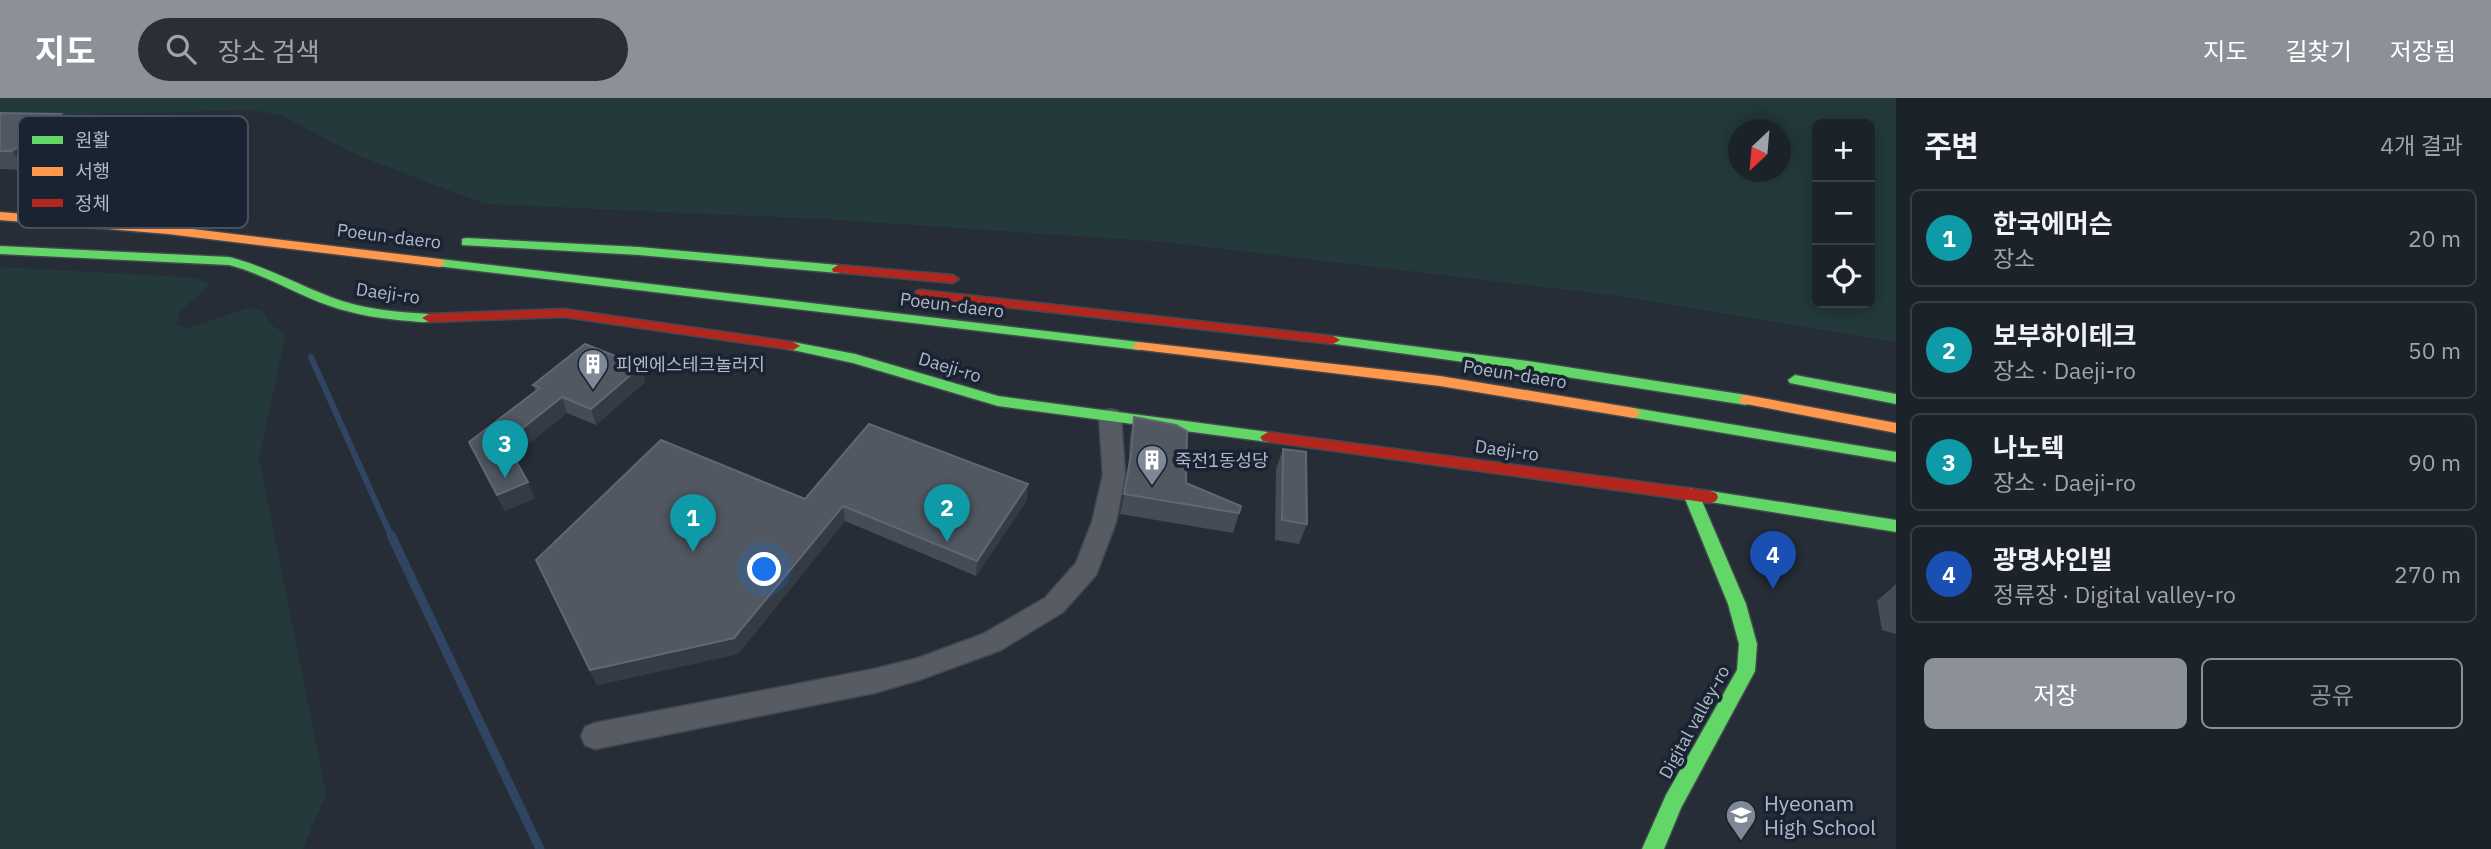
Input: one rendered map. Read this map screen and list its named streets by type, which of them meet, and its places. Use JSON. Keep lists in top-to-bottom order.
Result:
{
  "streets": {
    "main road": ["Poeun-daero", "Daeji-ro", "Digital valley-ro"]
  },
  "crossings": [
    ["Daeji-ro", "Digital valley-ro"]
  ],
  "places": {
    "building": ["피엔에스테크놀러지", "죽전1동성당"],
    "school or university": ["Hyeonam High School"]
  },
  "legend": ["원활", "서행", "정체"],
  "north": "bottom left",
  "page": {
    "header": "지도",
    "search": "장소 검색",
    "nav": ["지도", "길찾기", "저장됨"],
    "heading": ["주변", "4개 결과"],
    "map_buttons": ["+", "−"],
    "list": [
      {
        "mark": "1",
        "name": "한국에머슨",
        "note": "장소",
        "value": "20 m"
      },
      {
        "mark": "2",
        "name": "보부하이테크",
        "note": "장소 · Daeji-ro",
        "value": "50 m"
      },
      {
        "mark": "3",
        "name": "나노텍",
        "note": "장소 · Daeji-ro",
        "value": "90 m"
      },
      {
        "mark": "4",
        "name": "광명샤인빌",
        "note": "정류장 · Digital valley-ro",
        "value": "270 m"
      }
    ],
    "pins": [
      "3",
      "2",
      "1",
      "4"
    ],
    "buttons": ["저장", "공유"]
  }
}
